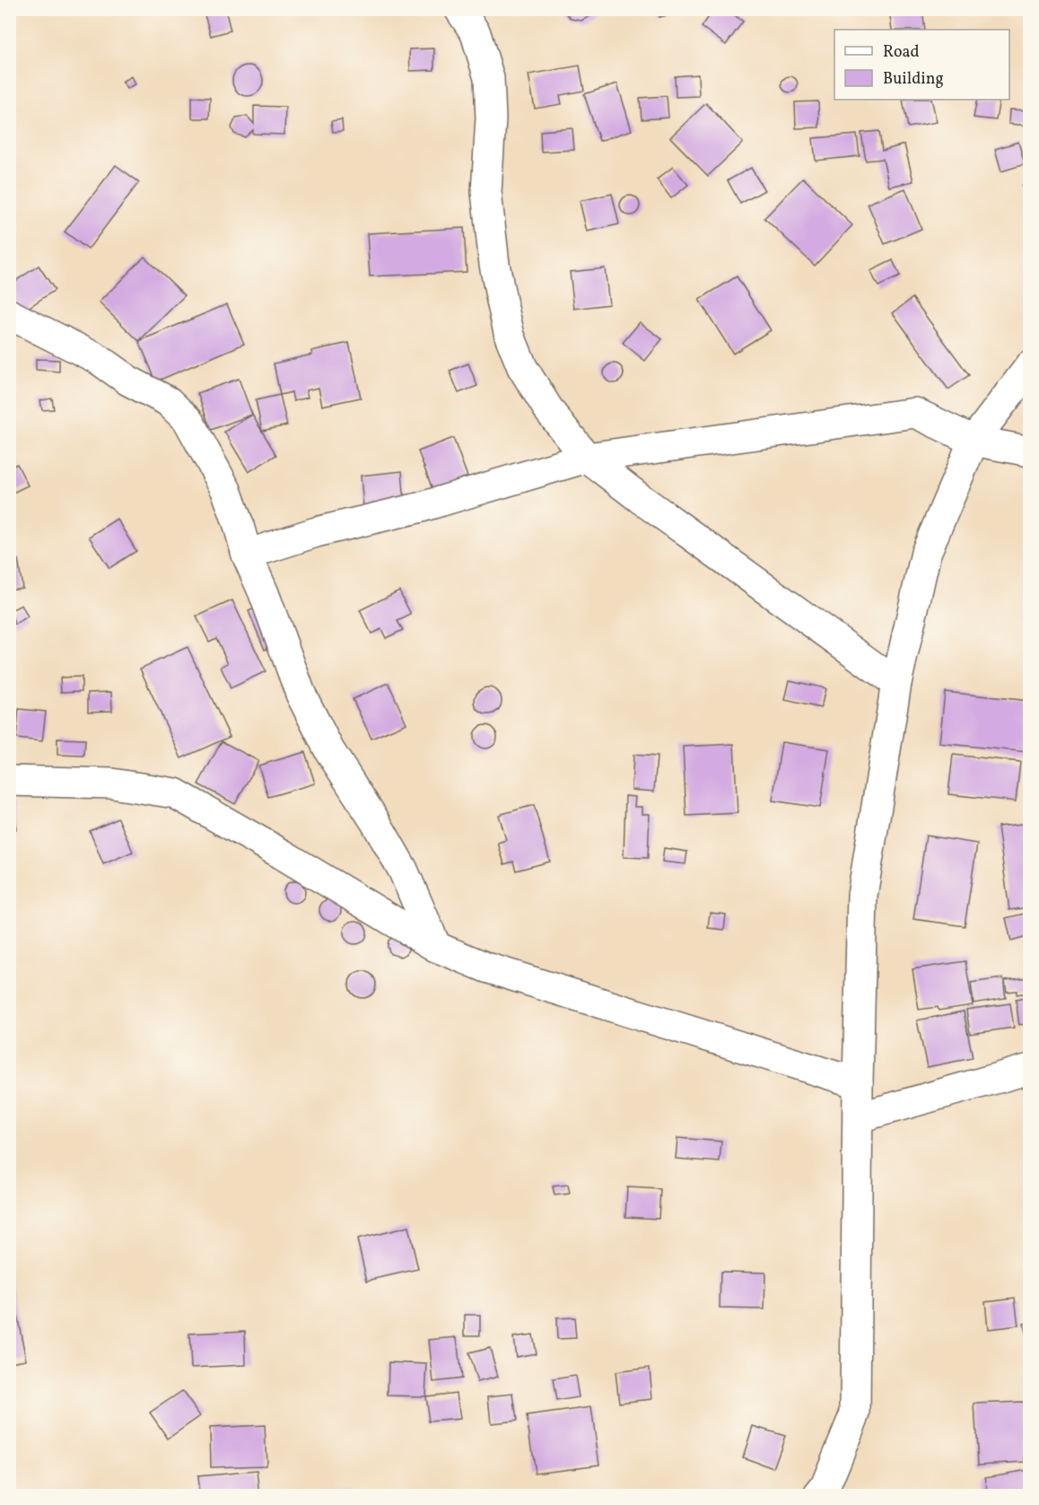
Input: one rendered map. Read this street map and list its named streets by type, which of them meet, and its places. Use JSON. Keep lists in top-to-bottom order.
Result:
{
  "legend": ["Road", "Building"]
}
